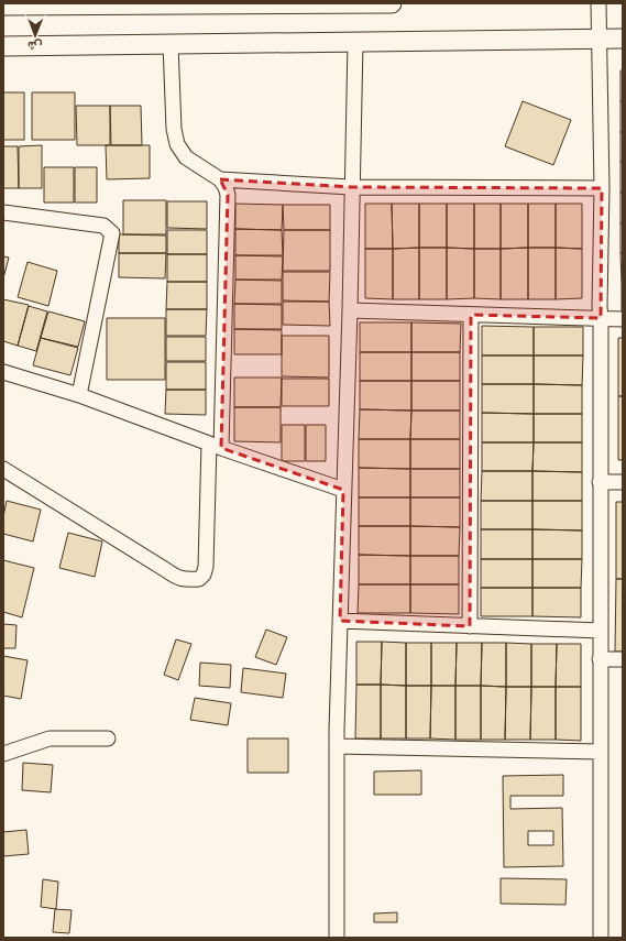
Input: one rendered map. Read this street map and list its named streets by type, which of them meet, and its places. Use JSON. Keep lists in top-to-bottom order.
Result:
{
  "north": "bottom"
}
